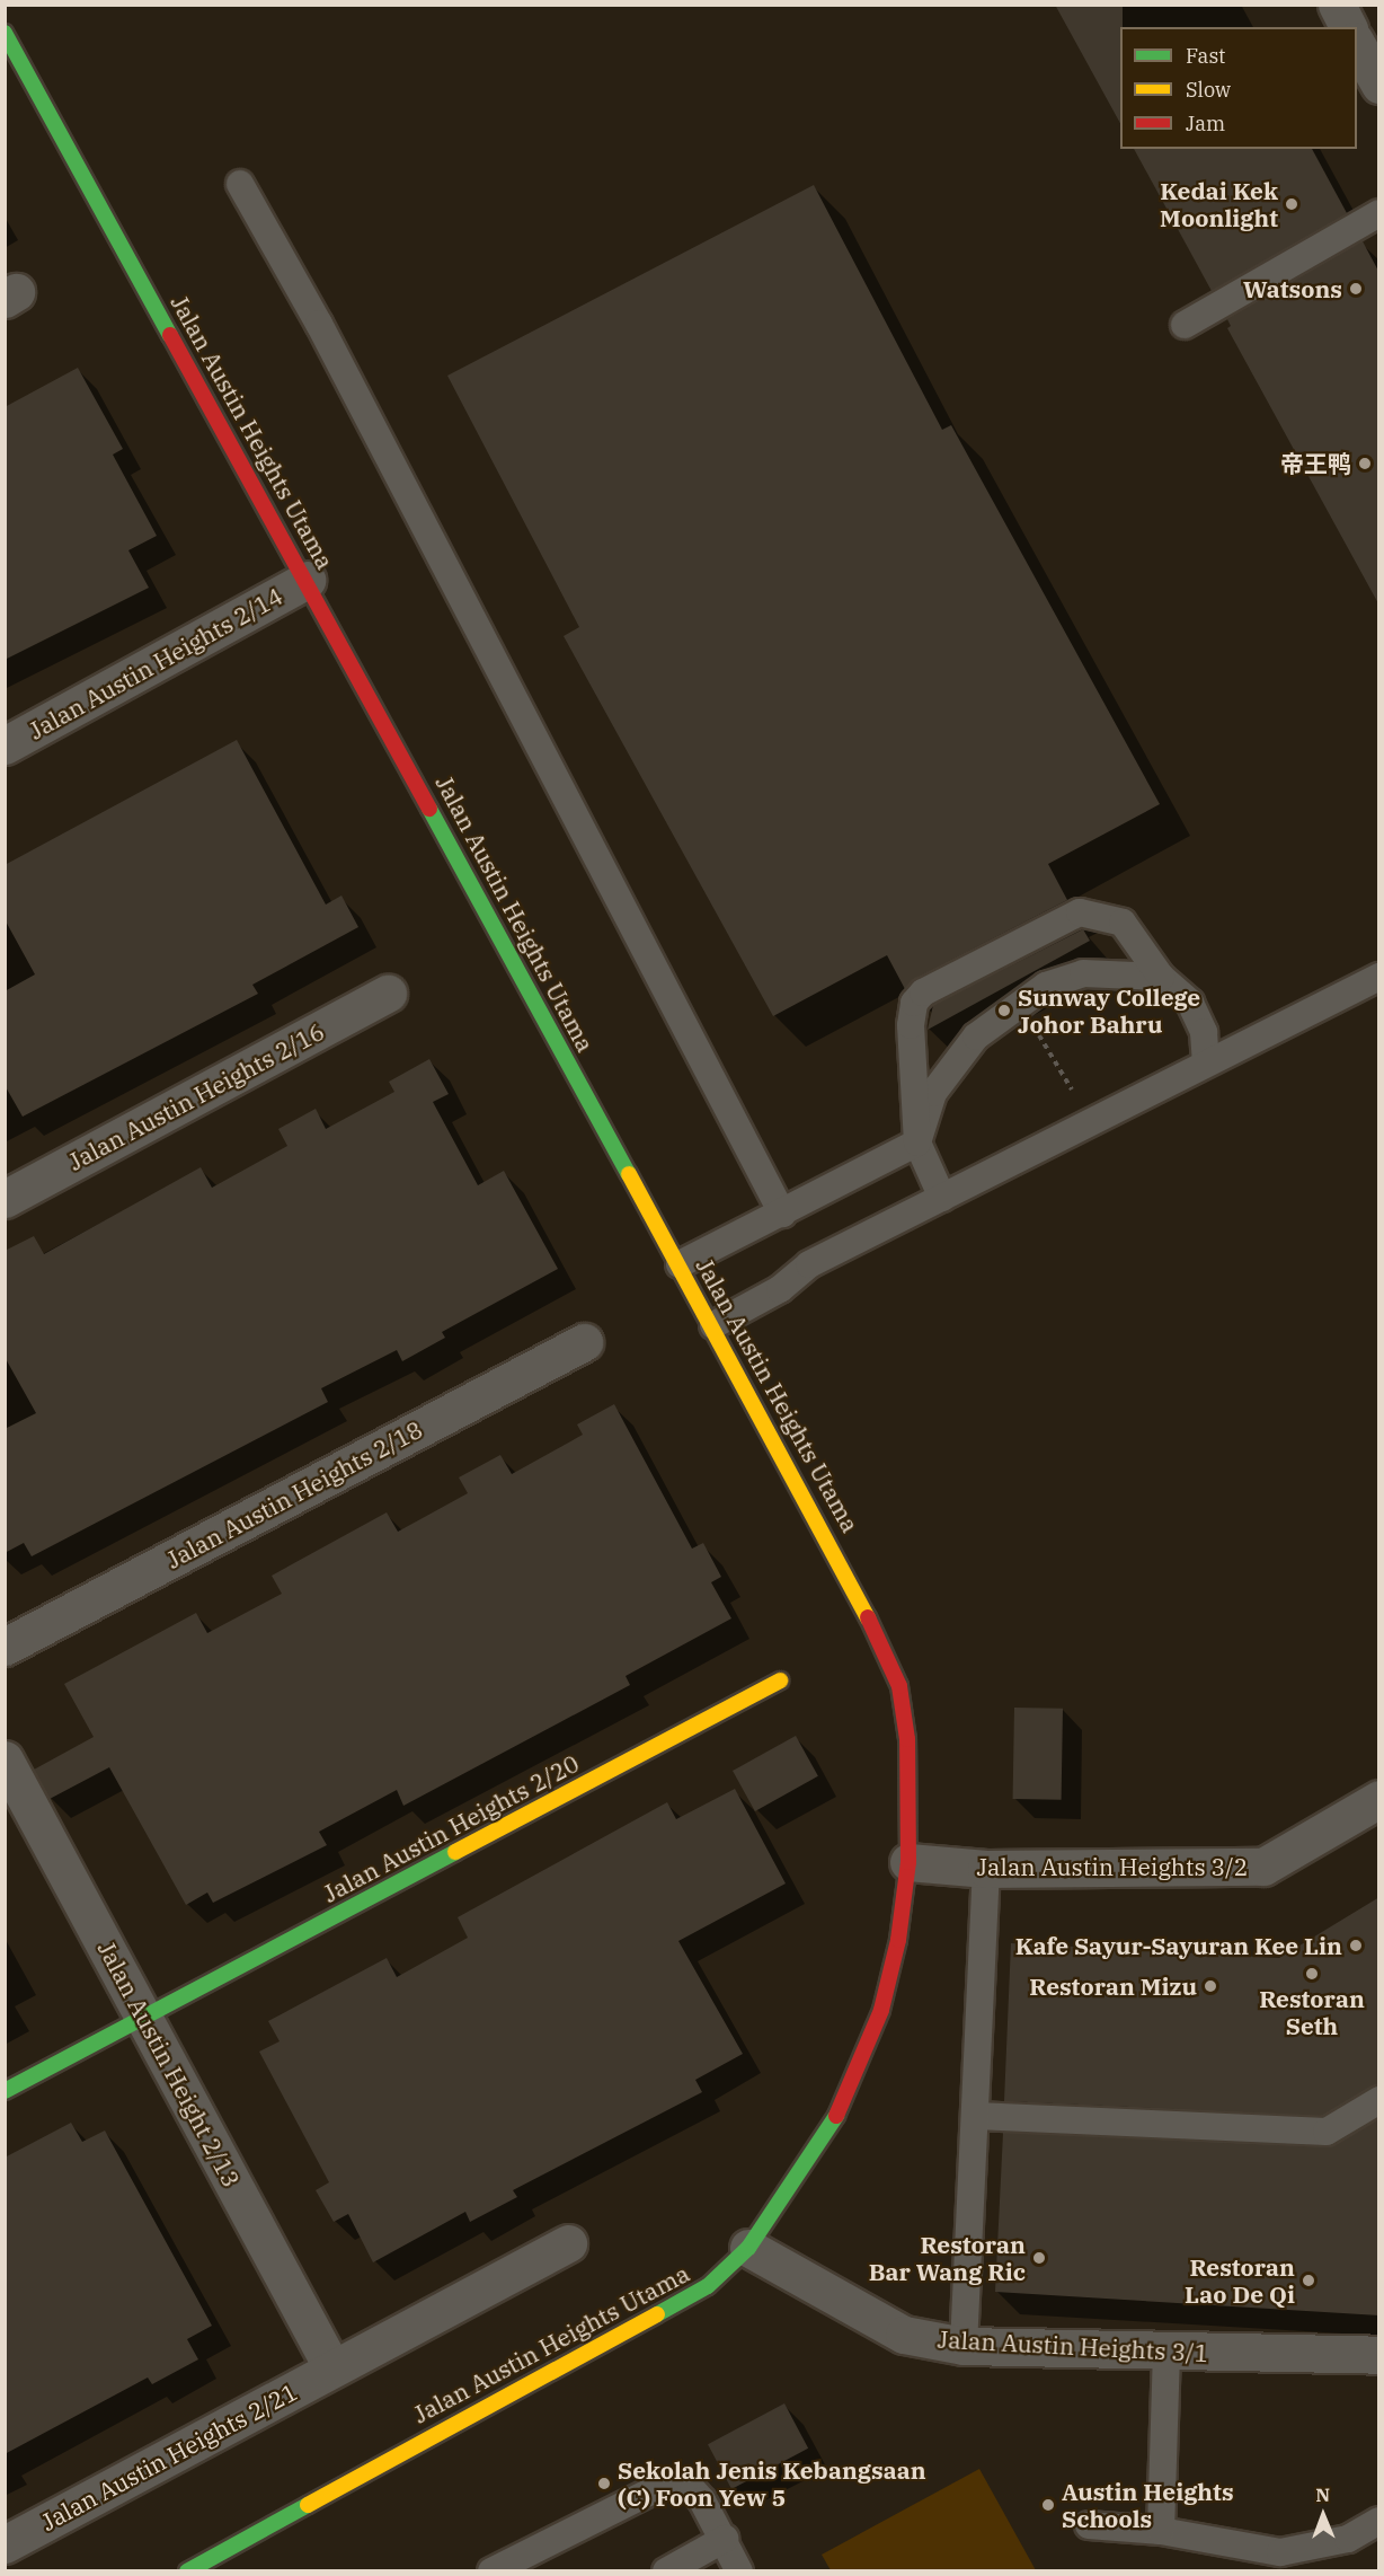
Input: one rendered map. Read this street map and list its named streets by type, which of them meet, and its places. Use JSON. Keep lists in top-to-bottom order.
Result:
{
  "streets": {
    "street": [
      "Jalan Austin Heights Utama",
      "Jalan Austin Heights 2/14",
      "Jalan Austin Heights 2/16",
      "Jalan Austin Heights 2/18",
      "Jalan Austin Heights 2/20",
      "Jalan Austin Heights 3/2",
      "Jalan Austin Height 2/13",
      "Jalan Austin Heights 3/1",
      "Jalan Austin Heights 2/21"
    ]
  },
  "crossings": [
    ["Jalan Austin Heights Utama", "Jalan Austin Heights 2/14"],
    ["Jalan Austin Heights Utama", "Jalan Austin Heights 3/2"],
    ["Jalan Austin Heights Utama", "Jalan Austin Heights 3/1"],
    ["Jalan Austin Heights 2/20", "Jalan Austin Height 2/13"],
    ["Jalan Austin Height 2/13", "Jalan Austin Heights 2/21"]
  ],
  "places": [
    "Kedai Kek Moonlight",
    "Watsons",
    "帝王鸭",
    "Sunway College Johor Bahru",
    "Kafe Sayur-Sayuran Kee Lin",
    "Restoran Seth",
    "Restoran Mizu",
    "Restoran Bar Wang Ric",
    "Restoran Lao De Qi",
    "Sekolah Jenis Kebangsaan (C) Foon Yew 5",
    "Austin Heights Schools"
  ],
  "legend": ["Fast", "Slow", "Jam"],
  "north": "top"
}
